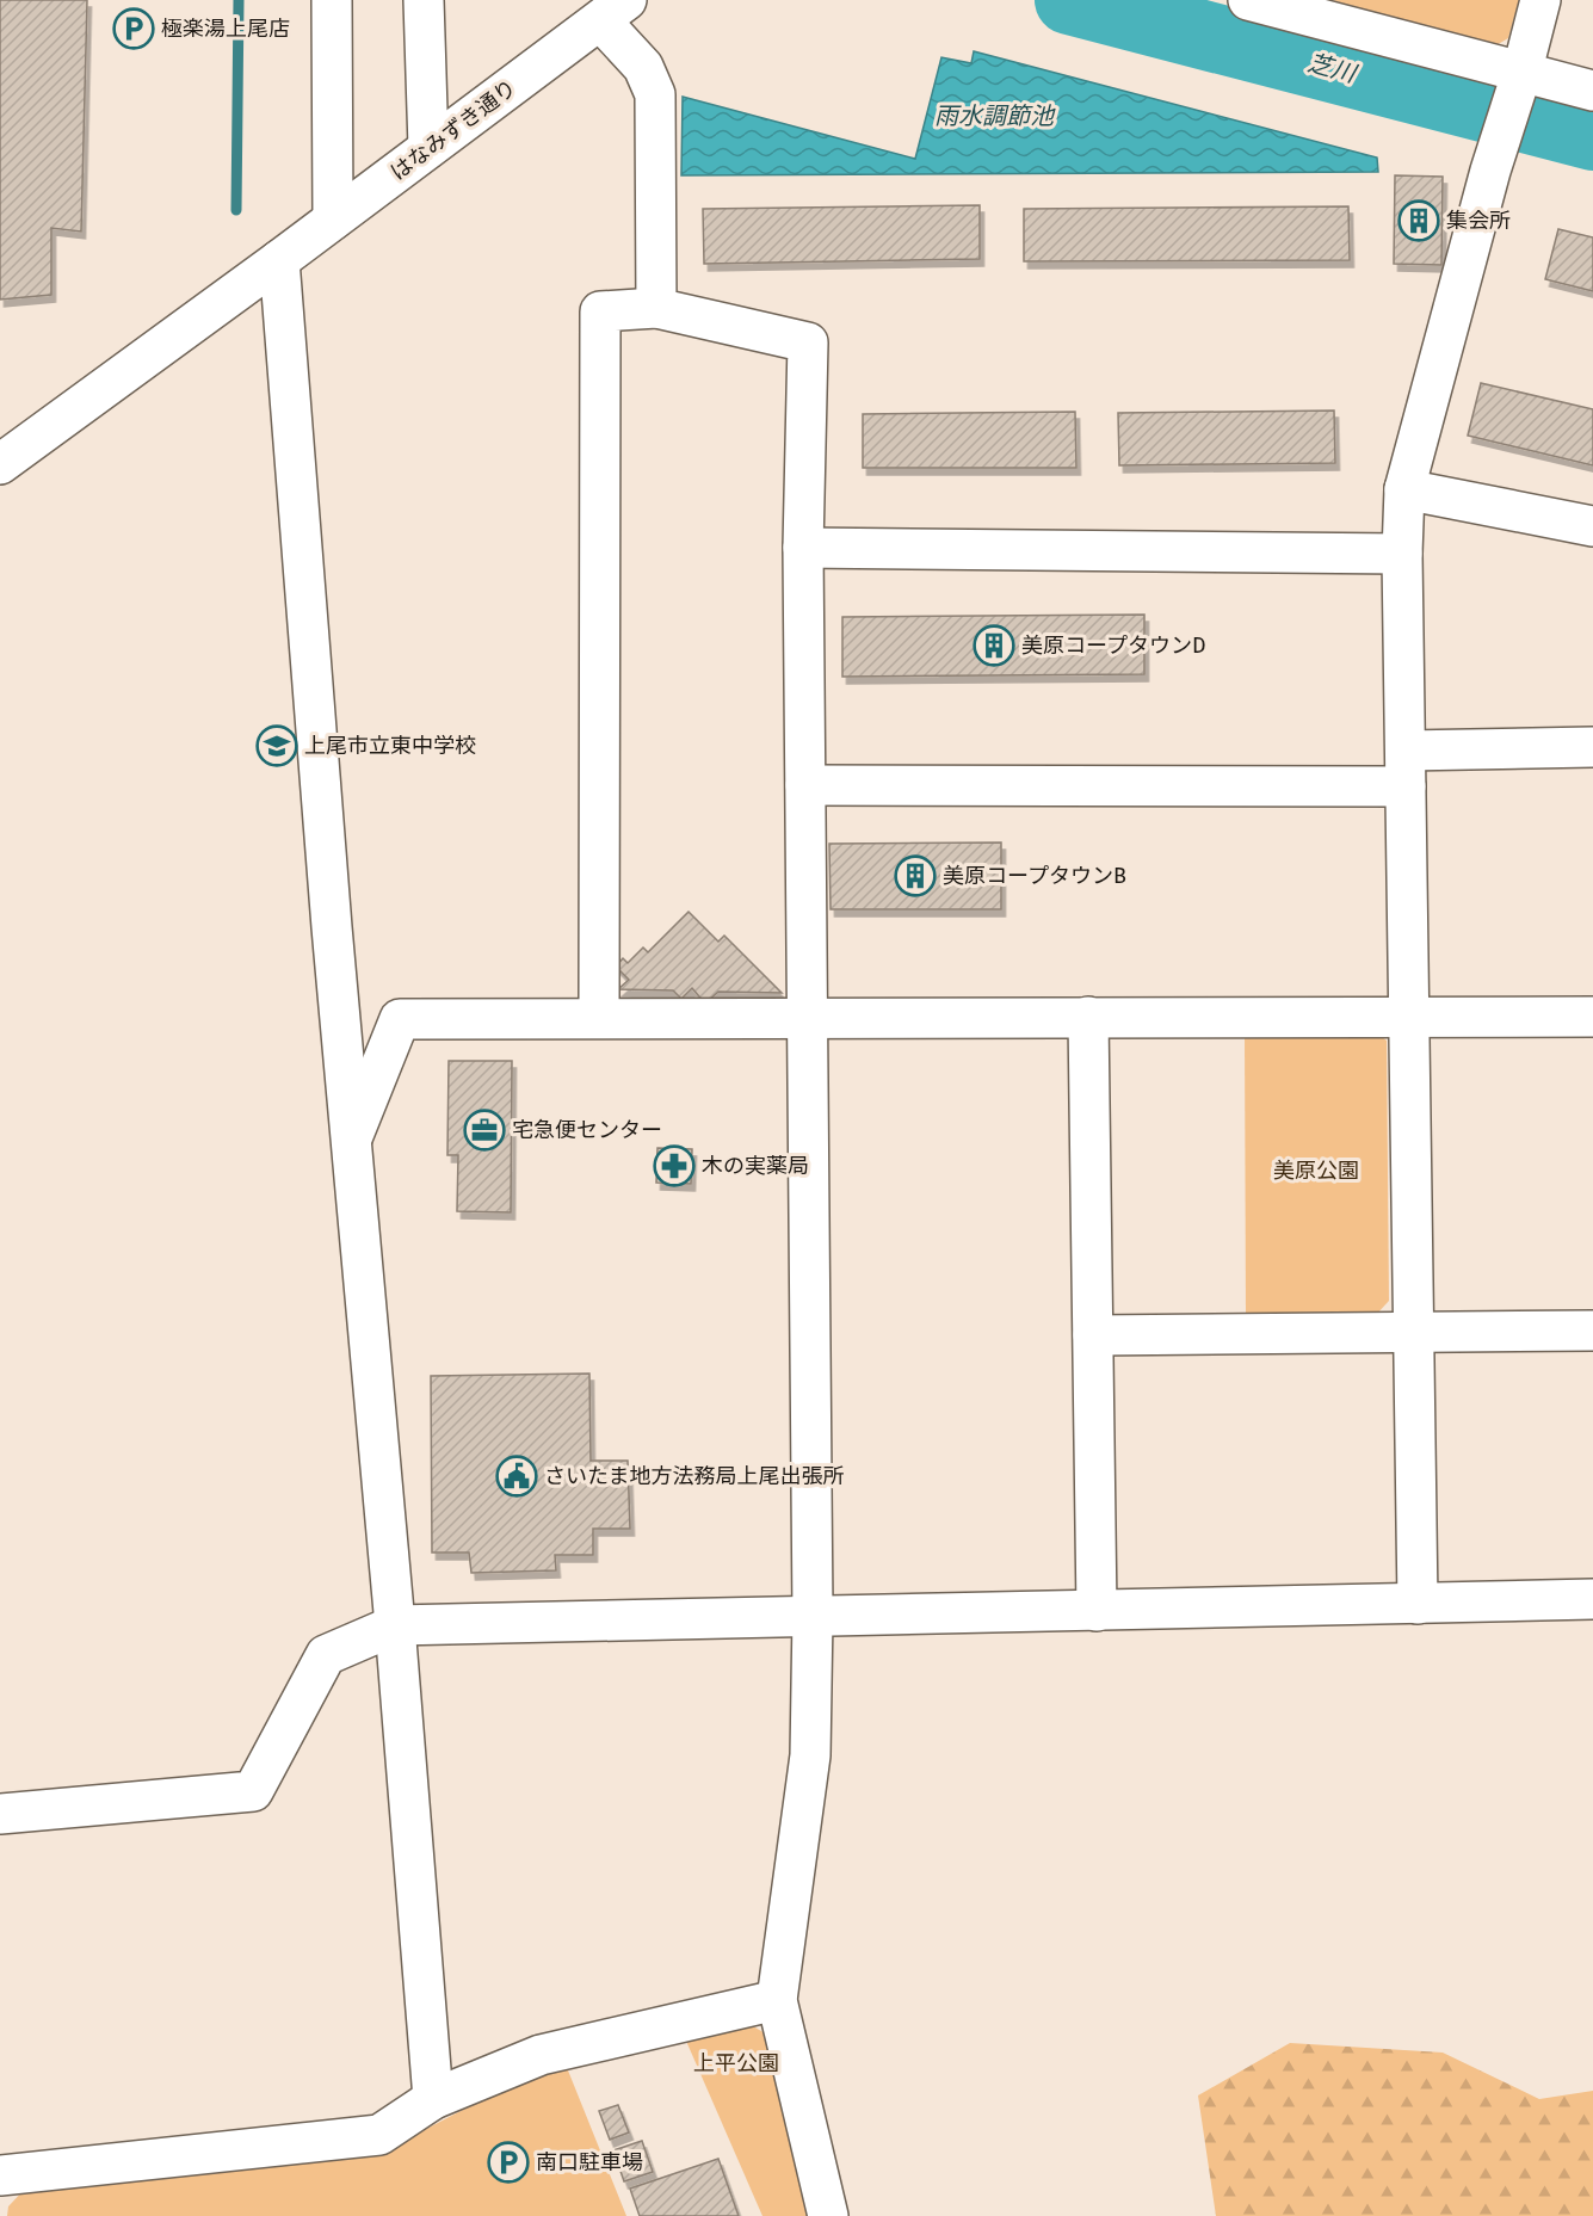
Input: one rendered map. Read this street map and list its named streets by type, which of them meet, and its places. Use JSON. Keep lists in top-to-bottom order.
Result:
{
  "streets": {
    "street": ["はなみずき通り"]
  },
  "water": ["芝川", "雨水調節池"],
  "parks": ["美原公園", "上平公園"],
  "places": {
    "parking": ["極楽湯上尾店", "南口駐車場"],
    "building": ["集会所", "美原コープタウンD", "美原コープタウンB"],
    "school or university": ["上尾市立東中学校"],
    "office": ["宅急便センター"],
    "pharmacy": ["木の実薬局"],
    "public building": ["さいたま地方法務局上尾出張所"]
  }
}
